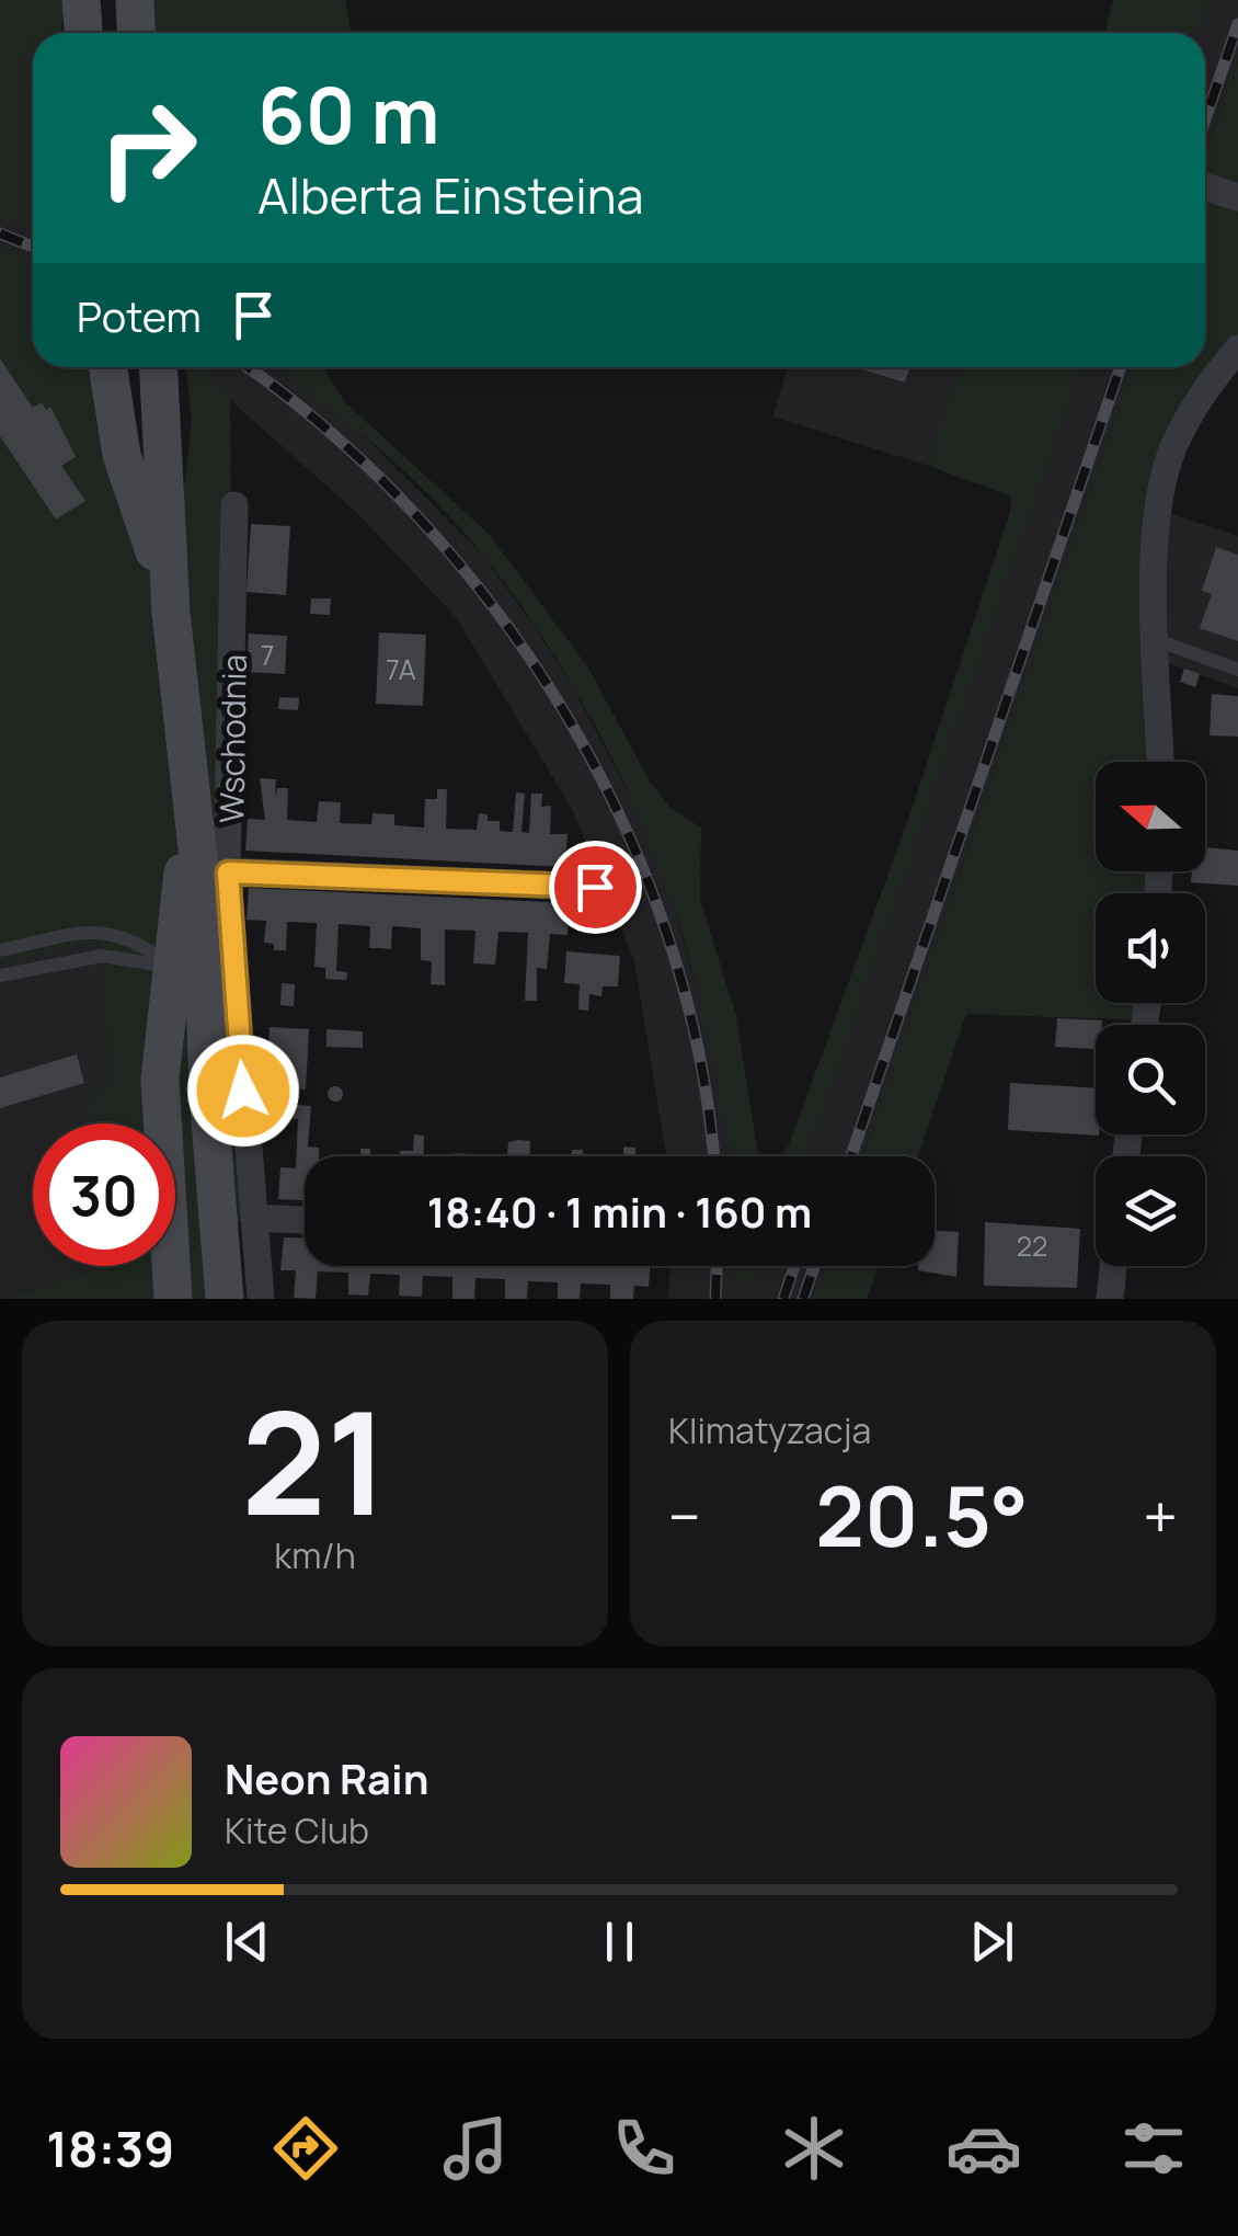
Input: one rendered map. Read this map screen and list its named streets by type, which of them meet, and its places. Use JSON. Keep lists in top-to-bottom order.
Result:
{
  "streets": {
    "street": ["Wschodnia"]
  },
  "house_numbers": ["7", "7A", "22"],
  "north": "left",
  "page": {
    "turn": ["60 m", "Alberta Einsteina"],
    "then": "Potem",
    "limit": "30",
    "trip": "18:40 · 1 min · 160 m",
    "tile": [
      ["21", "km/h"],
      "Klimatyzacja"
    ],
    "heat": ["−", "20.5°", "+"],
    "song": ["Neon Rain", "Kite Club"],
    "tabs": "18:39"
  }
}
